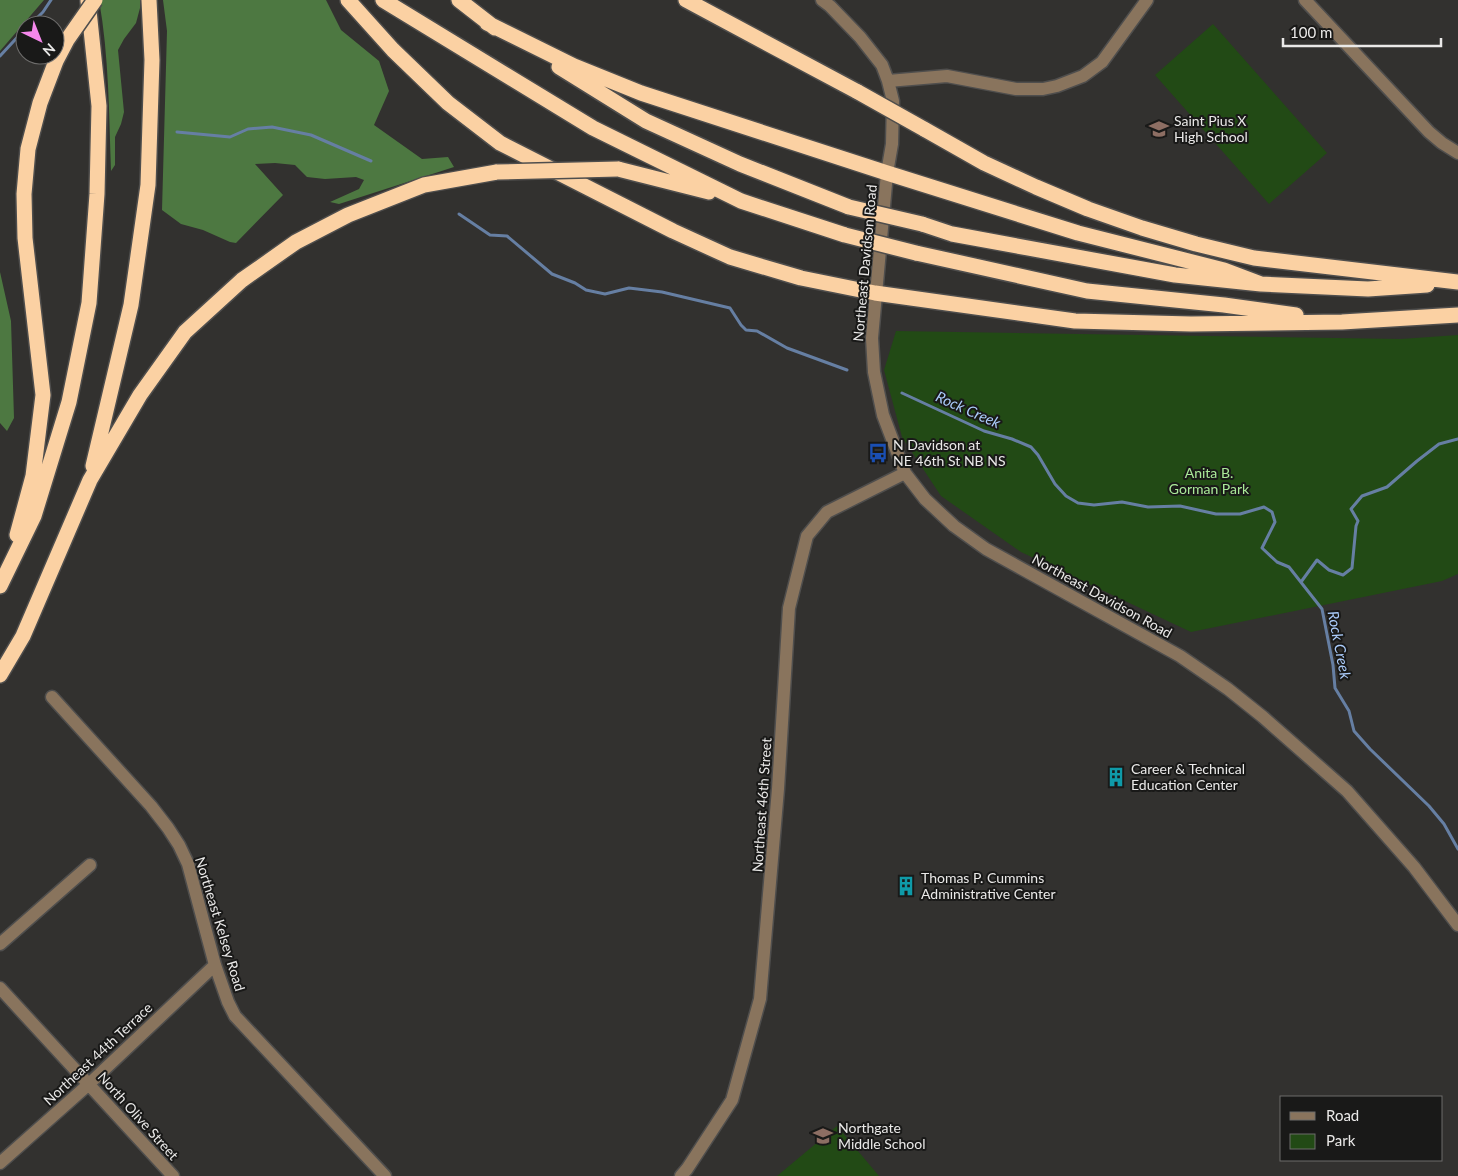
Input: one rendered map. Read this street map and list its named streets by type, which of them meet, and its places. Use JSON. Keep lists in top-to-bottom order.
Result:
{
  "streets": {
    "street": [
      "Northeast Davidson Road",
      "Northeast 46th Street",
      "Northeast Kelsey Road",
      "Northeast 44th Terrace",
      "North Olive Street"
    ]
  },
  "crossings": [
    ["Northeast Davidson Road", "Northeast 46th Street"],
    ["Northeast Kelsey Road", "Northeast 44th Terrace"],
    ["Northeast 44th Terrace", "North Olive Street"]
  ],
  "water": ["Rock Creek"],
  "parks": ["Anita B. Gorman Park"],
  "places": {
    "school or university": ["Saint Pius X High School", "Northgate Middle School"],
    "bus stop": ["N Davidson at NE 46th St NB NS"],
    "building": ["Career & Technical Education Center", "Thomas P. Cummins Administrative Center"]
  },
  "legend": ["Road", "Park"],
  "scale_bar": "100 m",
  "north": "bottom right"
}
